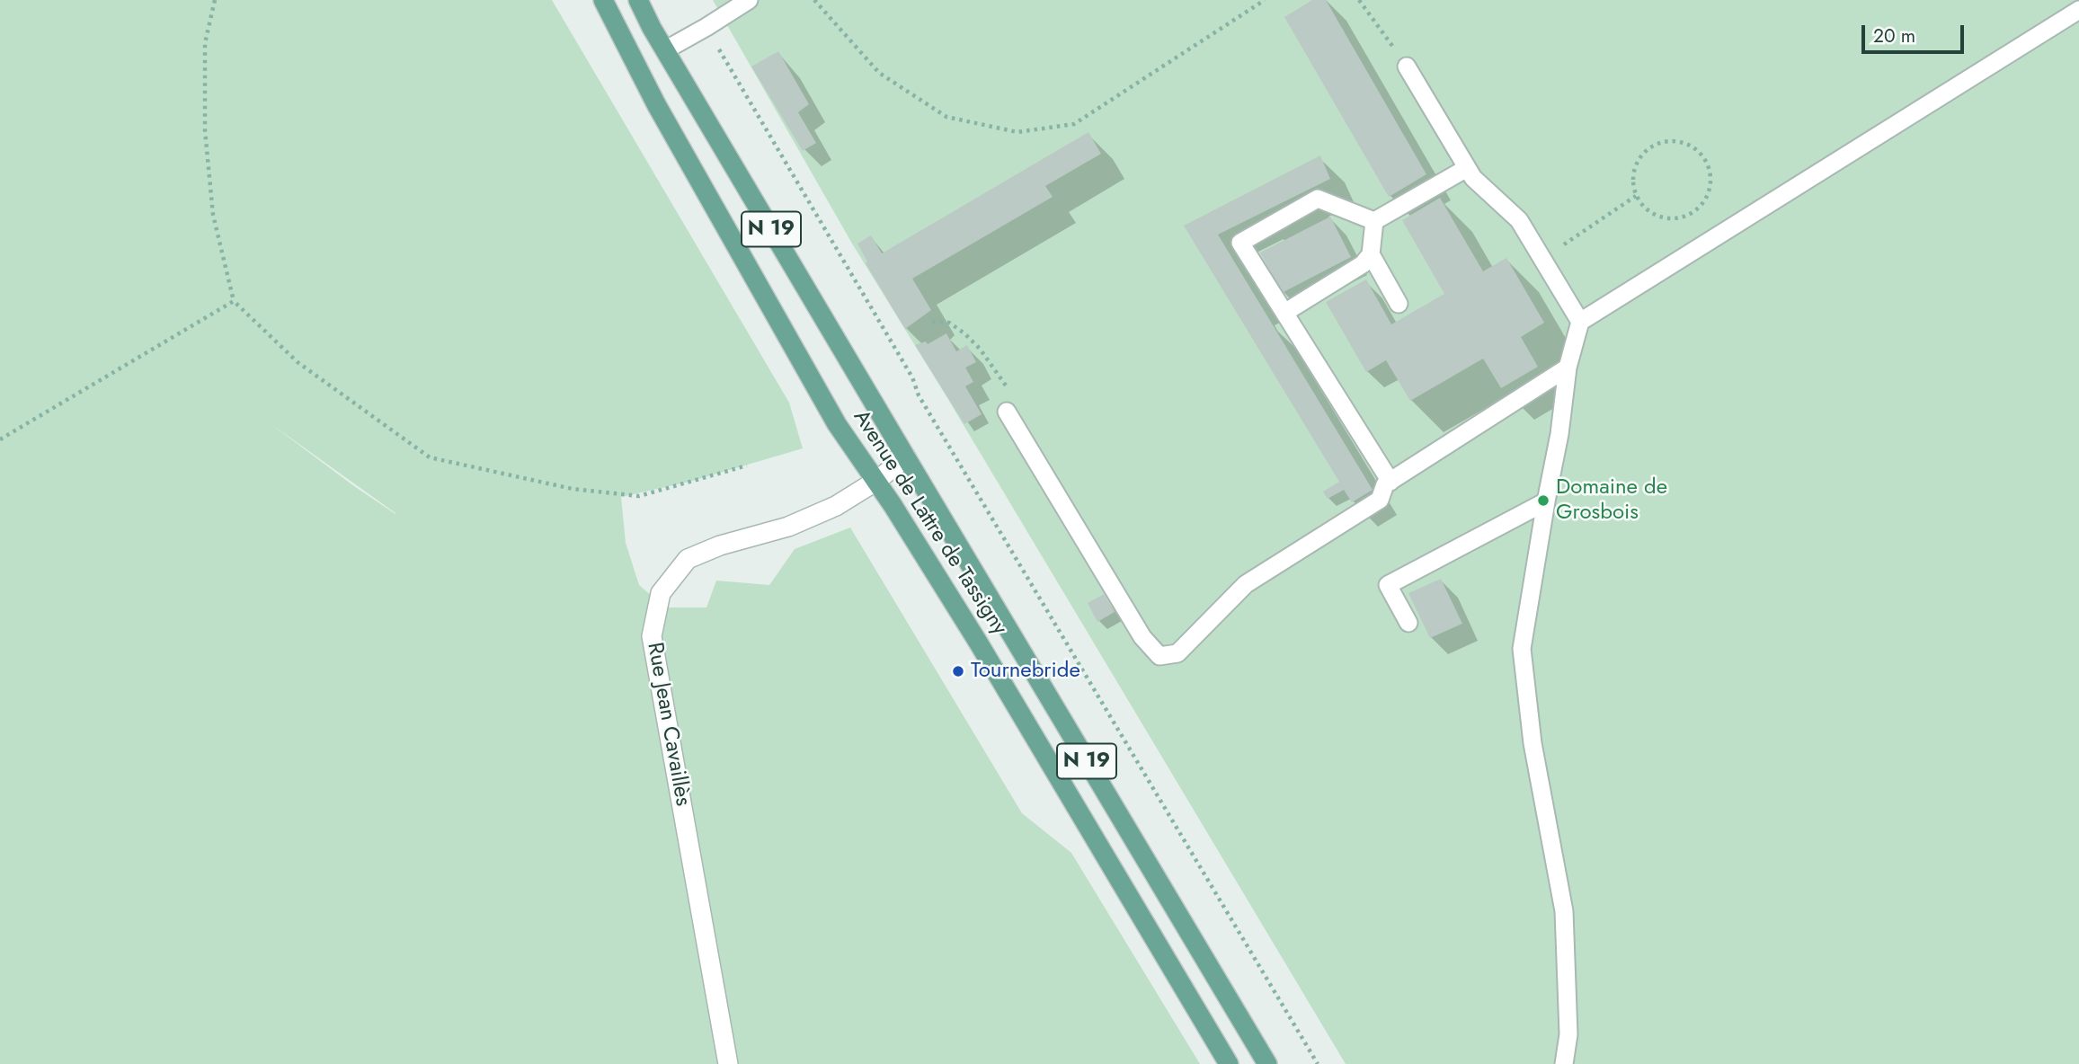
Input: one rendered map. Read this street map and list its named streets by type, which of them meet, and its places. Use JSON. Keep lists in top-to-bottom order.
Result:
{
  "streets": {
    "main road": ["N 19", "Avenue de Lattre de Tassigny"],
    "street": ["Rue Jean Cavaillès"]
  },
  "crossings": [
    ["N 19", "Rue Jean Cavaillès"],
    ["Avenue de Lattre de Tassigny", "Rue Jean Cavaillès"]
  ],
  "places": ["Domaine de Grosbois", "Tournebride"],
  "scale_bar": "20 m"
}
